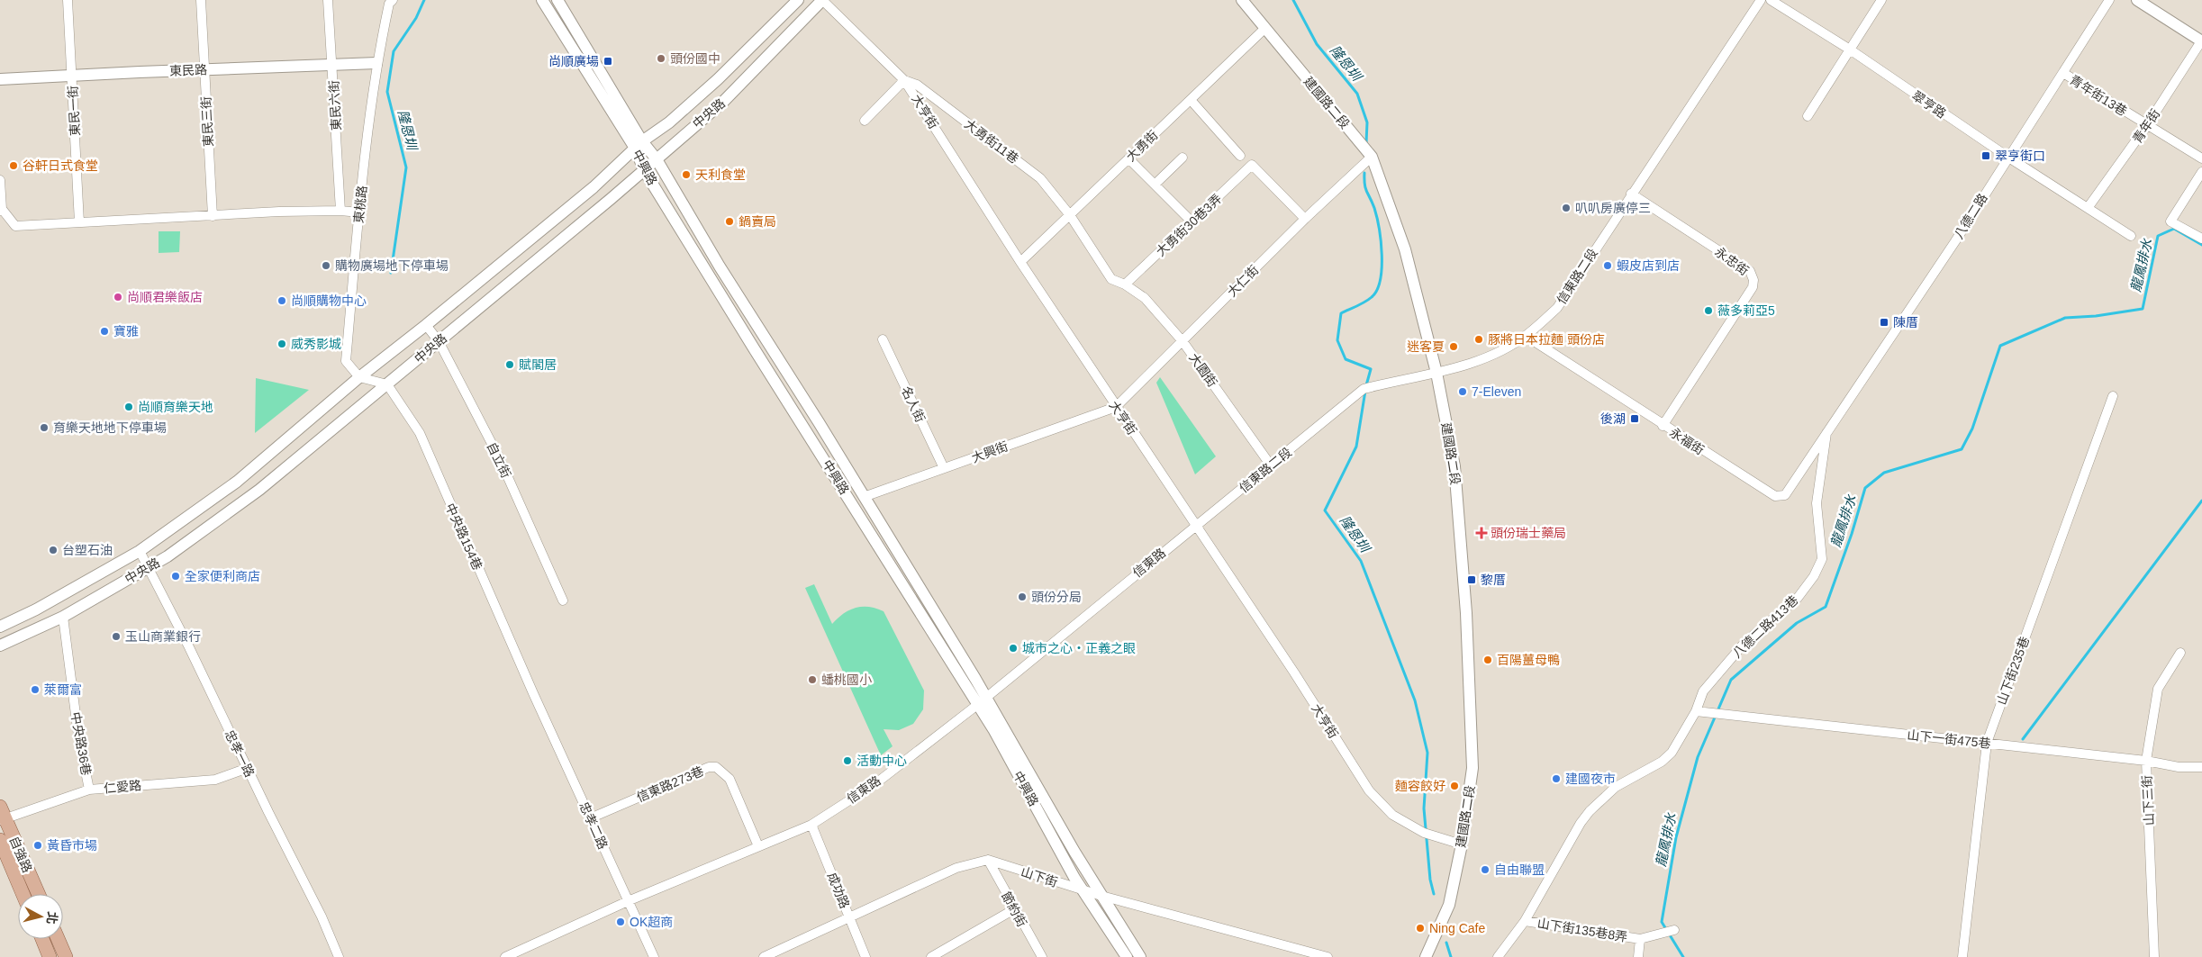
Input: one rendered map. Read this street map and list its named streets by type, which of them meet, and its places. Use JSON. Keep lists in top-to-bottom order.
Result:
{
  "streets": {
    "main road": ["自強路"],
    "street": [
      "東民路",
      "青年街13巷",
      "建國路二段",
      "翠亨路",
      "東民六街",
      "東民一街",
      "大亨街",
      "中央路",
      "東民三街",
      "青年街",
      "大勇街11巷",
      "大勇街",
      "中興路",
      "東桃路",
      "八德二路",
      "大勇街30巷3弄",
      "永忠街",
      "信東路二段",
      "大仁街",
      "大園街",
      "名人街",
      "永福街",
      "大興街",
      "自立街",
      "中央路154巷",
      "信東路",
      "八德二路413巷",
      "山下街235巷",
      "山下一街475巷",
      "中央路36巷",
      "忠孝一路",
      "信東路273巷",
      "仁愛路",
      "山下三街",
      "忠孝二路",
      "山下街",
      "成功路",
      "節約街",
      "山下街135巷8弄"
    ]
  },
  "crossings": [
    ["東民路", "東民六街"],
    ["東民路", "東民一街"],
    ["東民路", "東民三街"],
    ["東民路", "東桃路"],
    ["青年街13巷", "青年街"],
    ["青年街13巷", "八德二路"],
    ["建國路二段", "大亨街"],
    ["建國路二段", "大勇街"],
    ["建國路二段", "信東路二段"],
    ["建國路二段", "大仁街"],
    ["翠亨路", "青年街"],
    ["翠亨路", "八德二路"],
    ["大亨街", "中央路"],
    ["大亨街", "大勇街11巷"],
    ["大亨街", "大勇街"],
    ["大亨街", "信東路二段"],
    ["大亨街", "大仁街"],
    ["大亨街", "大興街"],
    ["大亨街", "信東路"],
    ["中央路", "中興路"],
    ["中央路", "東桃路"],
    ["中央路", "自立街"],
    ["中央路", "中央路154巷"],
    ["中央路", "中央路36巷"],
    ["中央路", "忠孝一路"],
    ["大勇街11巷", "大勇街"],
    ["大勇街11巷", "大勇街30巷3弄"],
    ["大勇街11巷", "大園街"],
    ["中興路", "大興街"],
    ["中興路", "信東路"],
    ["中興路", "山下街"],
    ["八德二路", "永福街"],
    ["八德二路", "八德二路413巷"],
    ["大勇街30巷3弄", "大仁街"],
    ["大勇街30巷3弄", "大園街"],
    ["永忠街", "信東路二段"],
    ["永忠街", "永福街"],
    ["信東路二段", "大園街"],
    ["信東路二段", "永福街"],
    ["信東路二段", "信東路"],
    ["大仁街", "大園街"],
    ["大仁街", "大興街"],
    ["名人街", "大興街"],
    ["永福街", "八德二路413巷"],
    ["中央路154巷", "忠孝二路"],
    ["信東路", "信東路273巷"],
    ["信東路", "忠孝二路"],
    ["信東路", "成功路"],
    ["八德二路413巷", "山下一街475巷"],
    ["八德二路413巷", "山下街135巷8弄"],
    ["山下街235巷", "山下一街475巷"],
    ["山下一街475巷", "山下三街"],
    ["中央路36巷", "仁愛路"],
    ["忠孝一路", "仁愛路"],
    ["信東路273巷", "忠孝二路"],
    ["仁愛路", "自強路"],
    ["山下街", "節約街"]
  ],
  "water": ["隆恩圳", "龍鳳排水"],
  "places": {
    "other": [
      "頭份國中",
      "谷軒日式食堂",
      "天利食堂",
      "叭叭房廣停三",
      "鍋賣局",
      "購物廣場地下停車場",
      "蝦皮店到店",
      "尚順君樂飯店",
      "尚順購物中心",
      "薇多莉亞5",
      "寶雅",
      "豚將日本拉麵 頭份店",
      "威秀影城",
      "迷客夏",
      "賦閣居",
      "7-Eleven",
      "尚順育樂天地",
      "育樂天地地下停車場",
      "台塑石油",
      "全家便利商店",
      "頭份分局",
      "玉山商業銀行",
      "城市之心‧正義之眼",
      "百陽薑母鴨",
      "蟠桃國小",
      "萊爾富",
      "活動中心",
      "建國夜市",
      "麵容餃好",
      "黃昏市場",
      "自由聯盟",
      "OK超商",
      "Ning Cafe"
    ],
    "transit": [
      "尚順廣場",
      "翠亨街口",
      "陳厝",
      "後湖",
      "黎厝"
    ],
    "health": ["頭份瑞士藥局"]
  },
  "north": "right"
}
